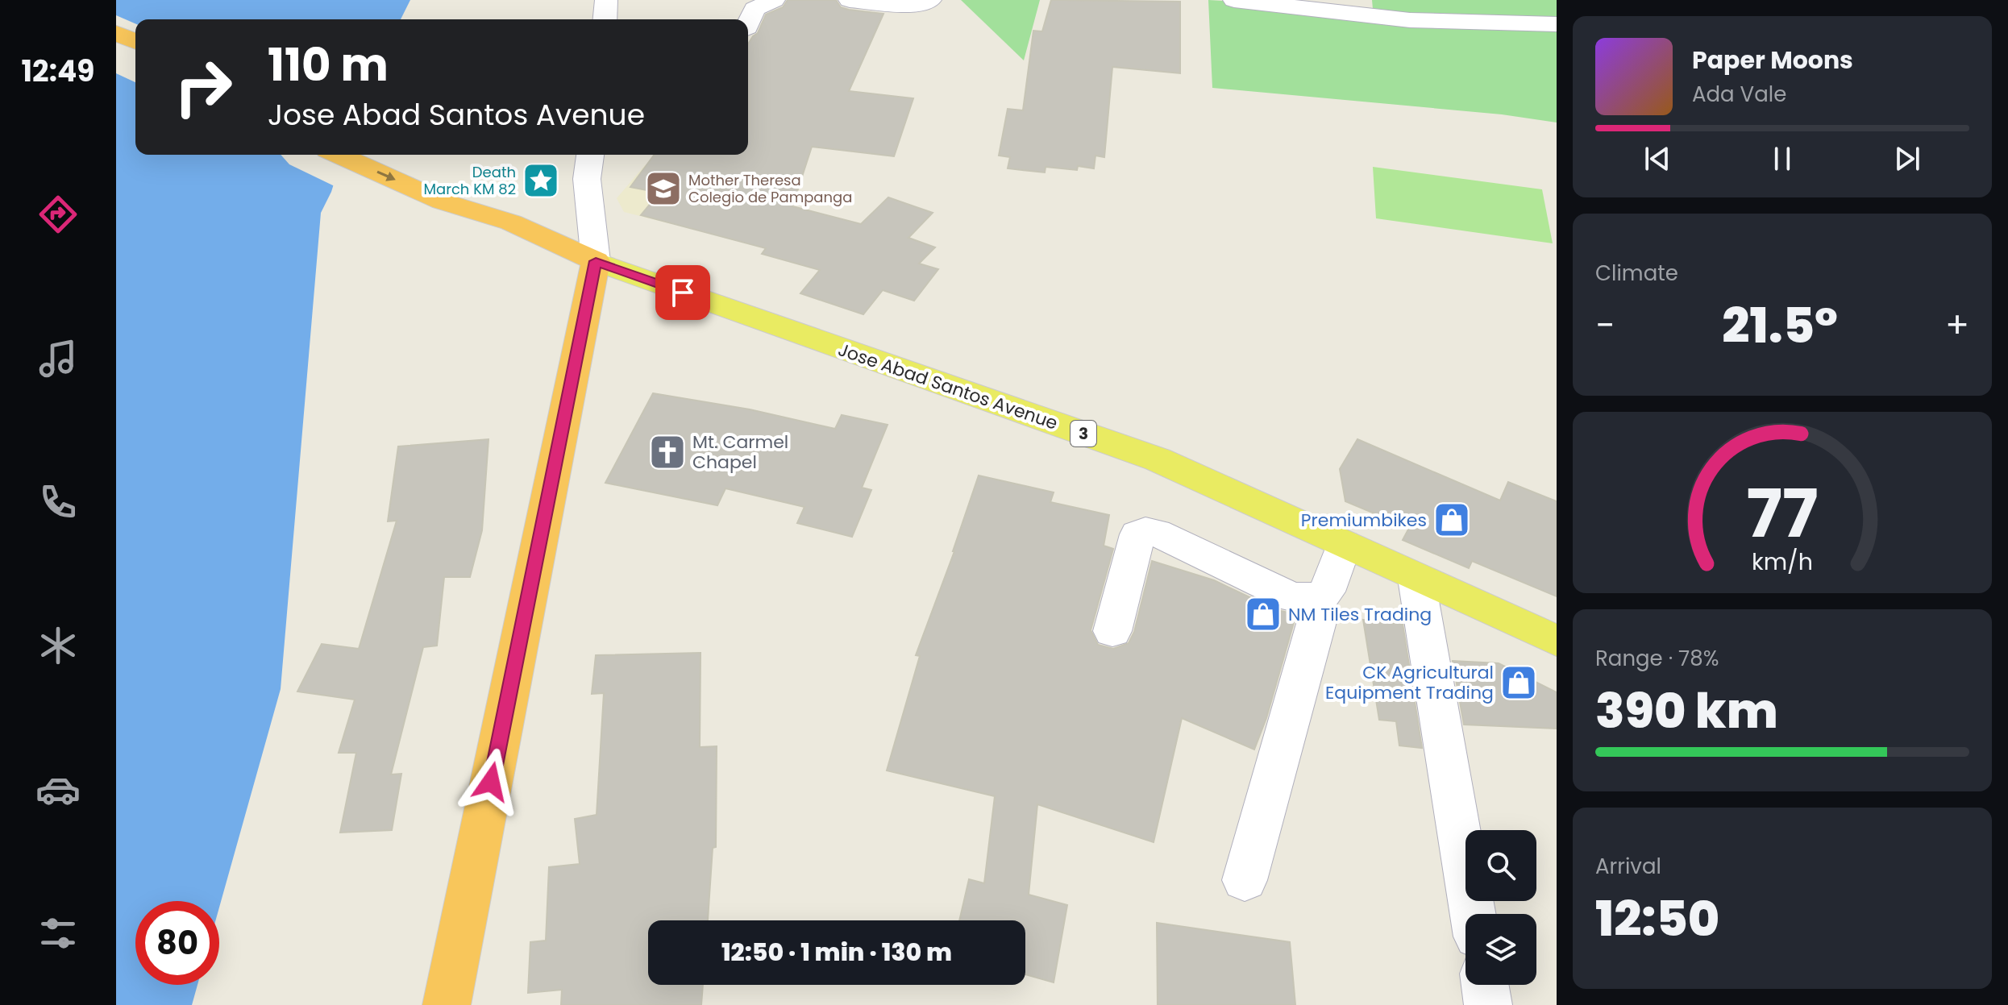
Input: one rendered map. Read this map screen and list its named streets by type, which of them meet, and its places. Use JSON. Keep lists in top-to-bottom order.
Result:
{
  "streets": {
    "highway": ["Jose Abad Santos Avenue", "3"]
  },
  "places": {
    "place": ["Death March KM 82"],
    "school or university": ["Mother Theresa Colegio de Pampanga"],
    "church": ["Mt. Carmel Chapel"],
    "shop": ["Premiumbikes", "NM Tiles Trading", "CK Agricultural Equipment Trading"]
  },
  "page": {
    "tabs": "12:49",
    "turn": ["110 m", "Jose Abad Santos Avenue"],
    "song": ["Paper Moons", "Ada Vale"],
    "tile": [
      "Climate",
      ["Range · 78%", "390 km"],
      ["Arrival", "12:50"]
    ],
    "heat": ["−", "21.5°", "+"],
    "limit": "80",
    "trip": "12:50 · 1 min · 130 m",
    "gauge": ["77", "km/h"]
  }
}
